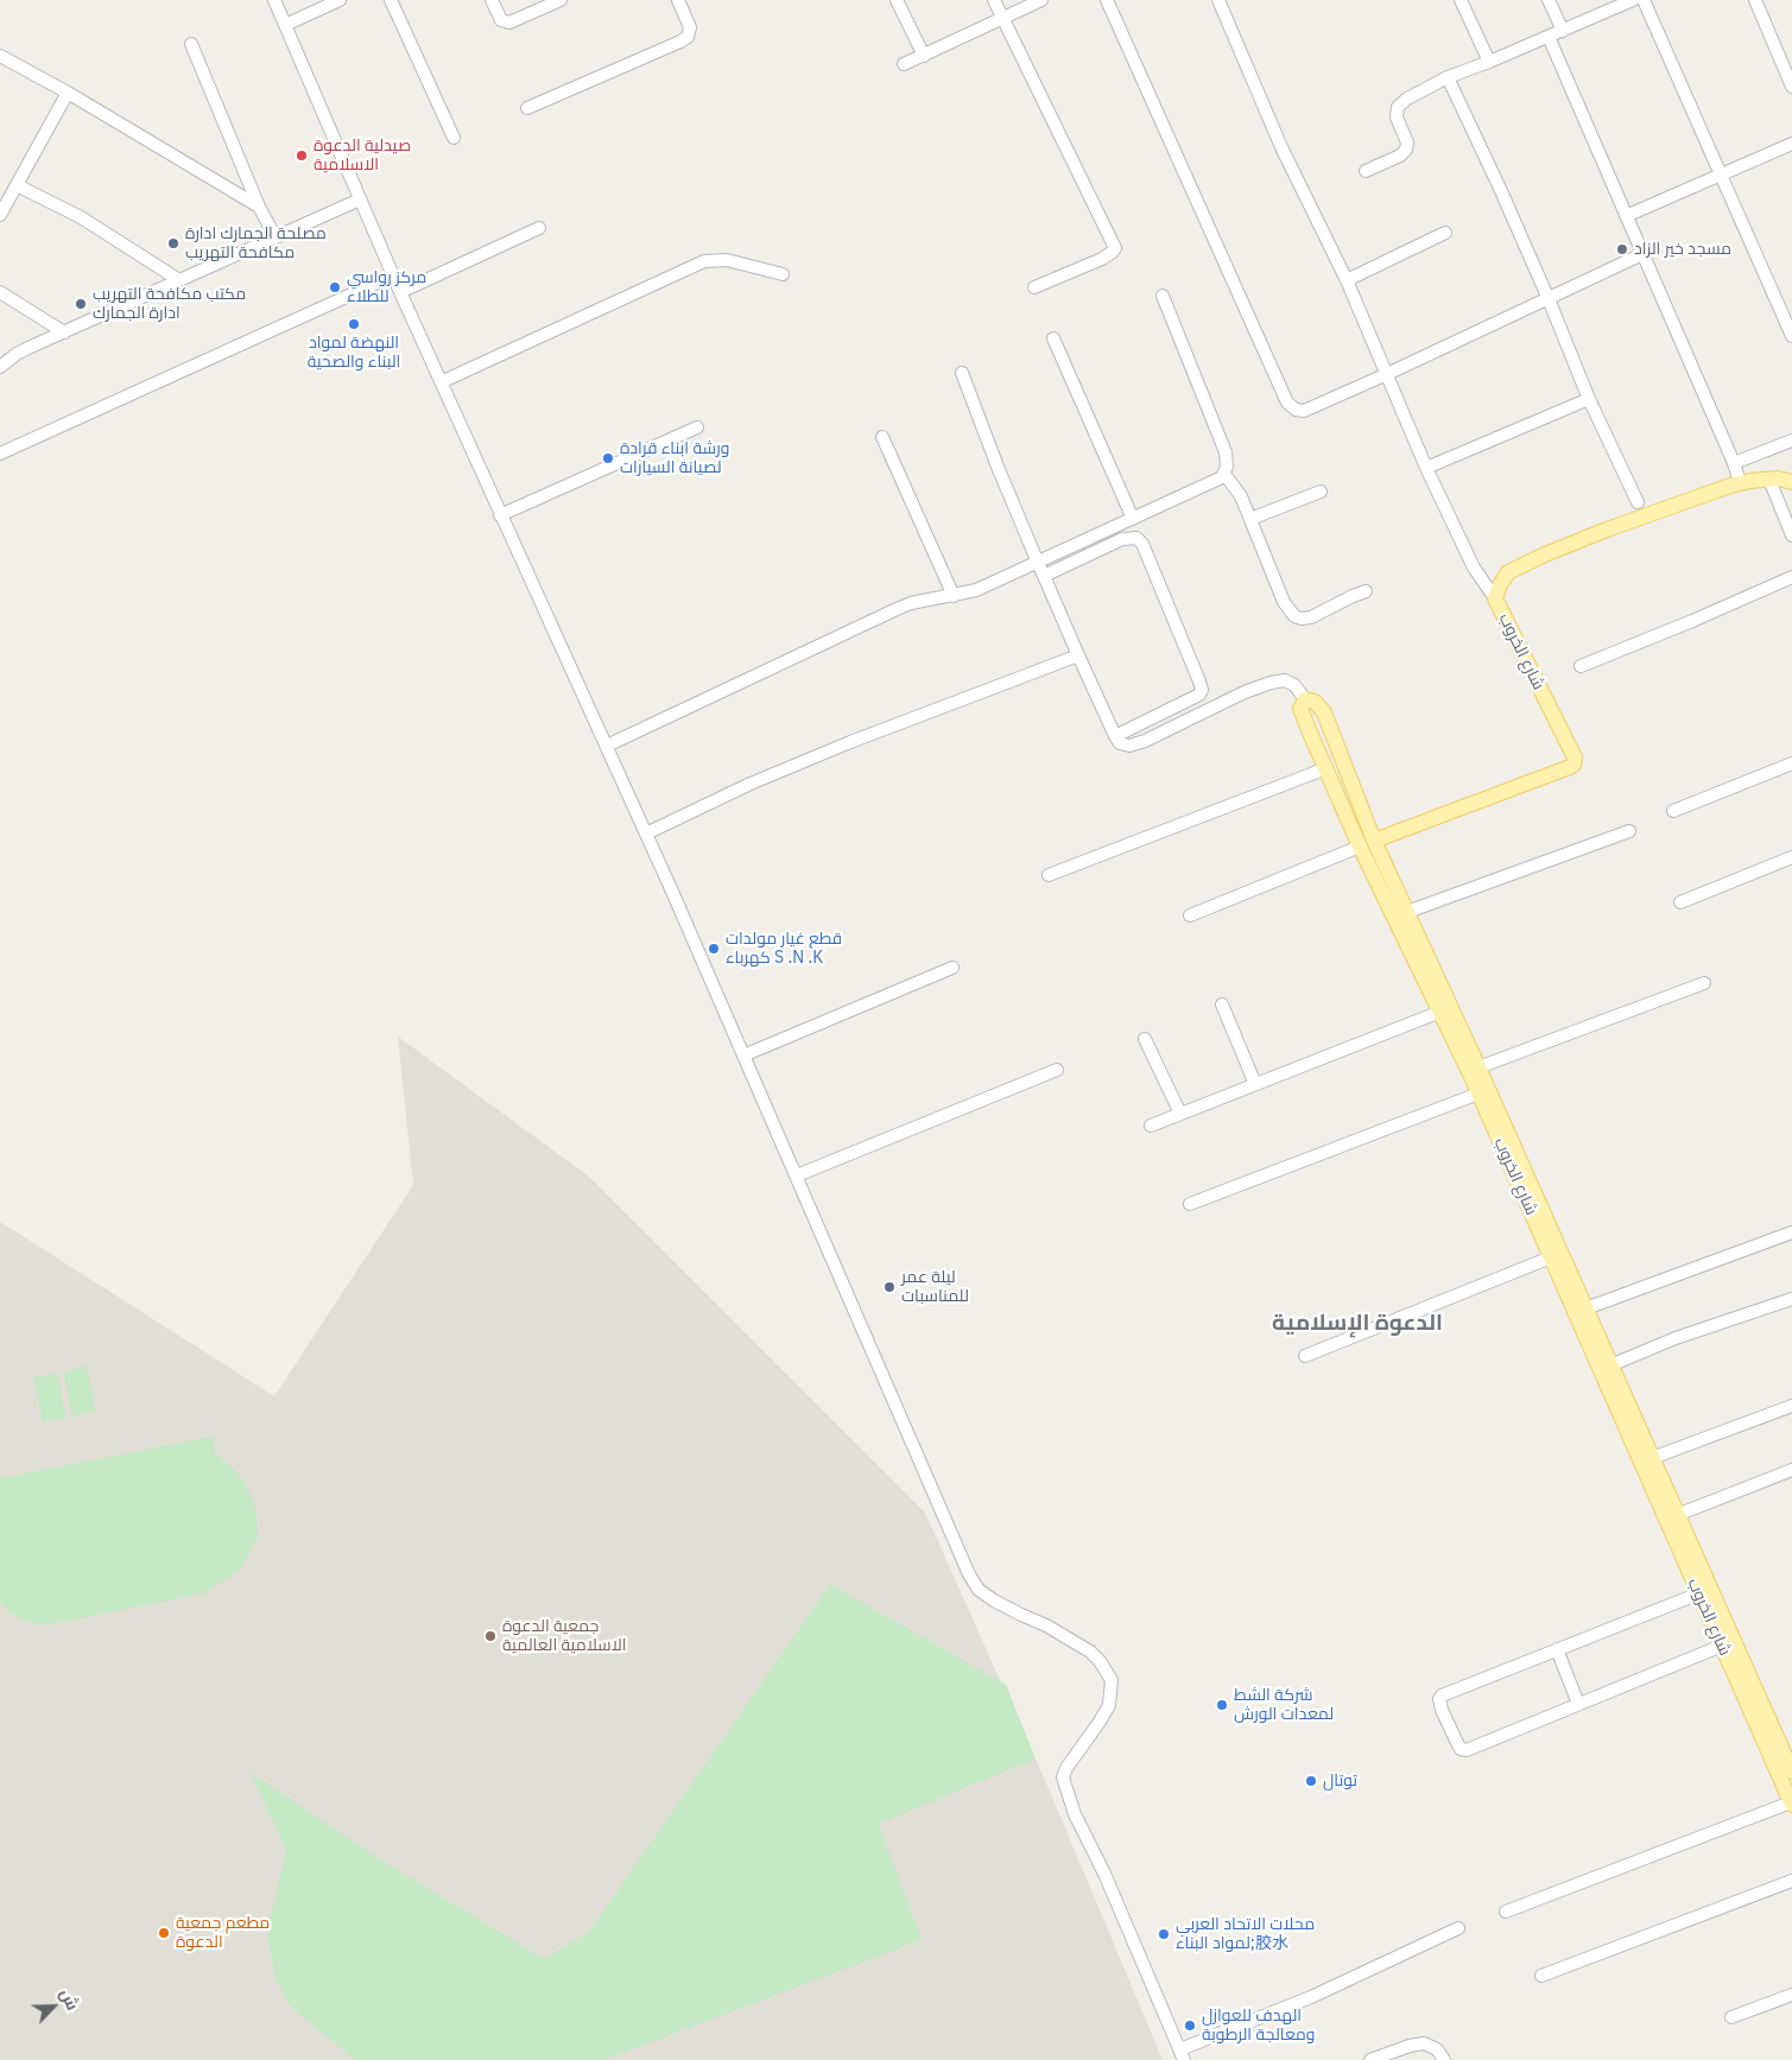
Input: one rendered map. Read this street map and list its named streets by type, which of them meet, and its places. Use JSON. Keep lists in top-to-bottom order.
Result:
{
  "streets": {
    "main road": ["شارع الخروب"]
  },
  "districts": ["الدعوة الإسلامية"],
  "places": [
    "صيدلية الدعوة الاسلامية",
    "مصلحة الجمارك ادارة مكافحة التهريب",
    "مسجد خير الزاد",
    "مركز رواسي للطلاء",
    "مكتب مكافحة التهريب ادارة الجمارك",
    "النهضة لمواد البناء والصحية",
    "ورشة ابناء قرادة لصيانة السيارات",
    "قطع غيار مولدات كهرباء S .N .K",
    "ليلة عمر للمناسبات",
    "جمعية الدعوة الاسلامية العالمية",
    "شركة الشط لمعدات الورش",
    "توتال",
    "مطعم جمعية الدعوة",
    "محلات الاتحاد العربي لمواد البناء;胶水",
    "الهدف للعوازل ومعالجة الرطوبة"
  ],
  "north": "top right"
}
